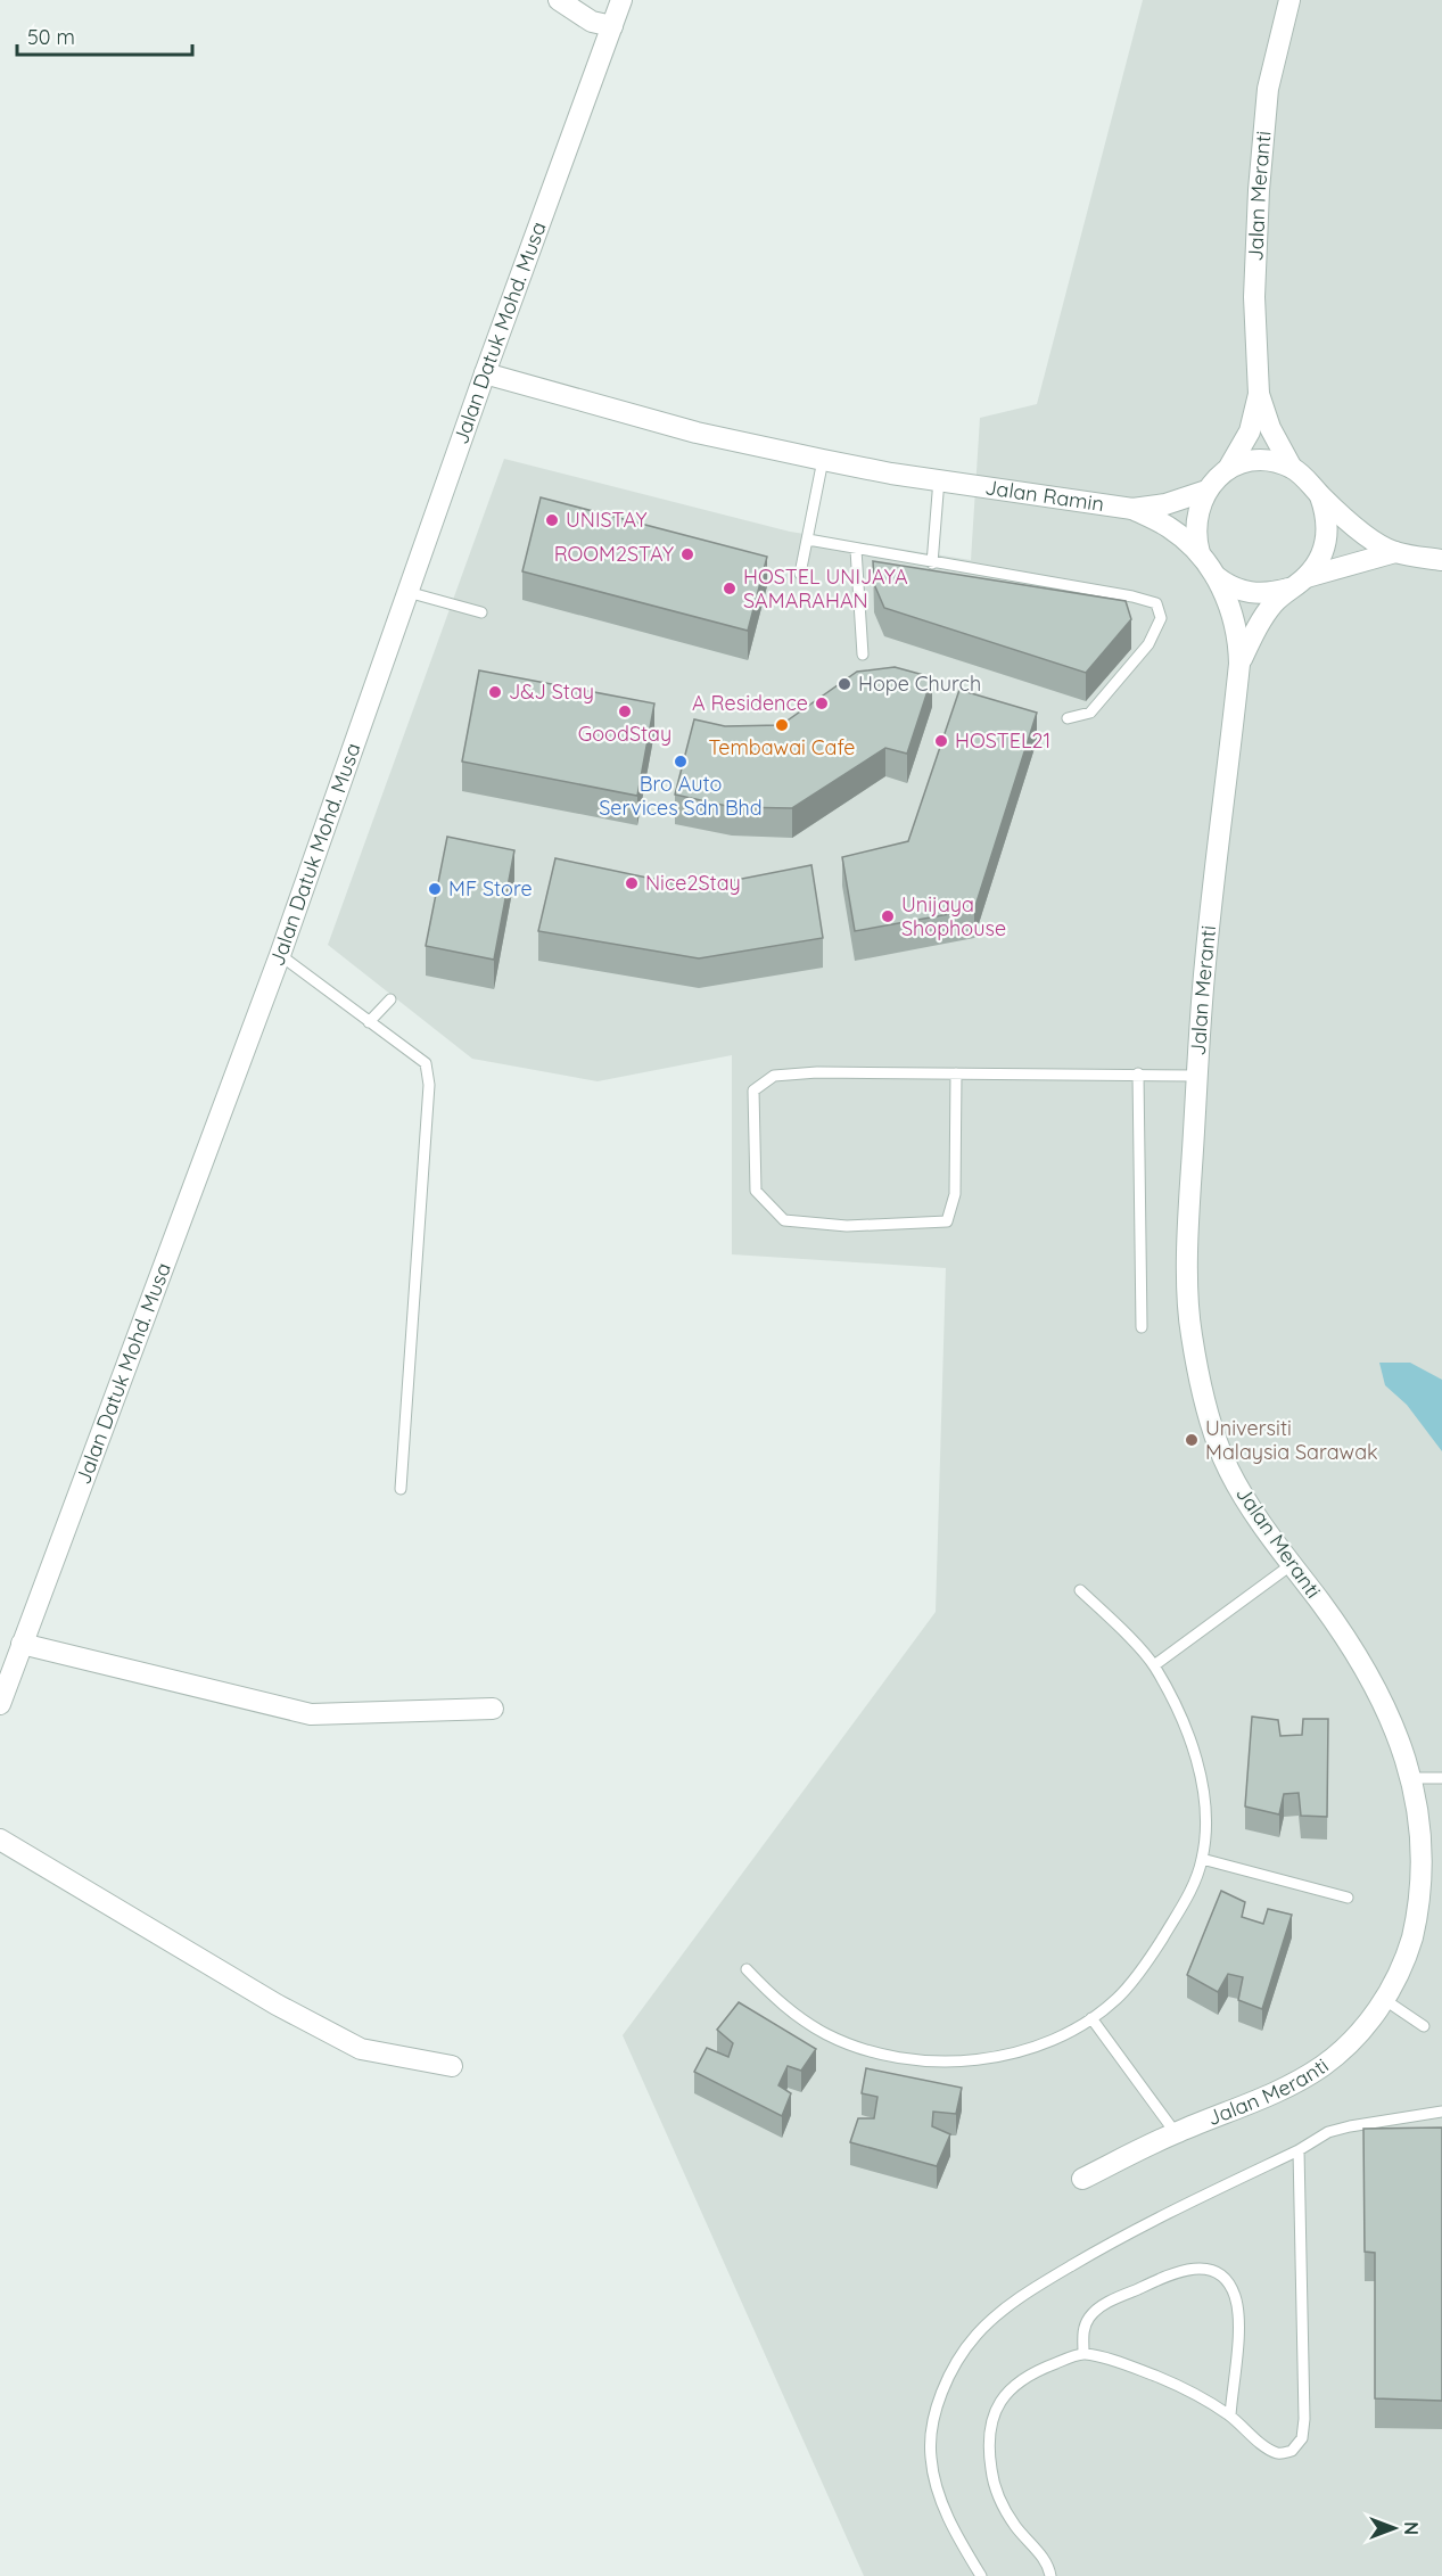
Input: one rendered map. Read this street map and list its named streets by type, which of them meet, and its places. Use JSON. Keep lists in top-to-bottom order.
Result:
{
  "streets": {
    "street": ["Jalan Meranti", "Jalan Datuk Mohd. Musa", "Jalan Ramin"]
  },
  "crossings": [
    ["Jalan Datuk Mohd. Musa", "Jalan Ramin"]
  ],
  "places": [
    "UNISTAY",
    "ROOM2STAY",
    "HOSTEL UNIJAYA SAMARAHAN",
    "Hope Church",
    "J&J Stay",
    "A Residence",
    "GoodStay",
    "Tembawai Cafe",
    "HOSTEL21",
    "Bro Auto Services Sdn Bhd",
    "Nice2Stay",
    "MF Store",
    "Unijaya Shophouse",
    "Universiti Malaysia Sarawak"
  ],
  "scale_bar": "50 m",
  "north": "right"
}
